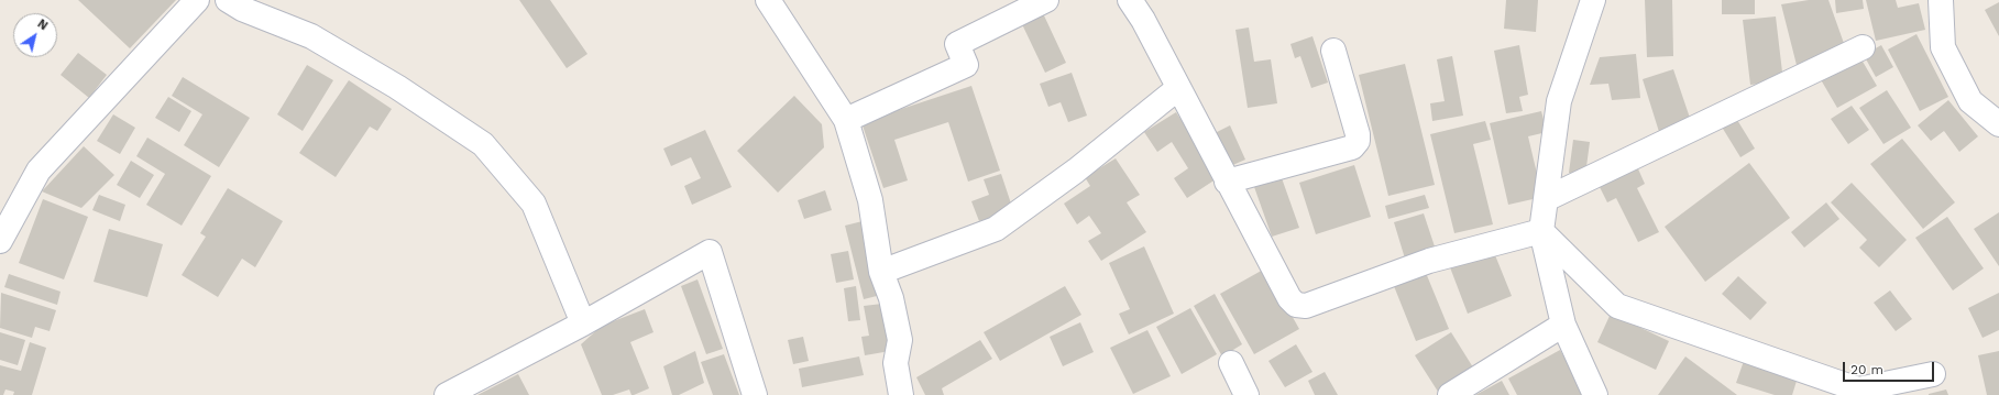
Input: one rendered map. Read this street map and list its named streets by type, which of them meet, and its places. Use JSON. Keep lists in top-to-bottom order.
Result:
{
  "scale_bar": "20 m",
  "north": "top right"
}
